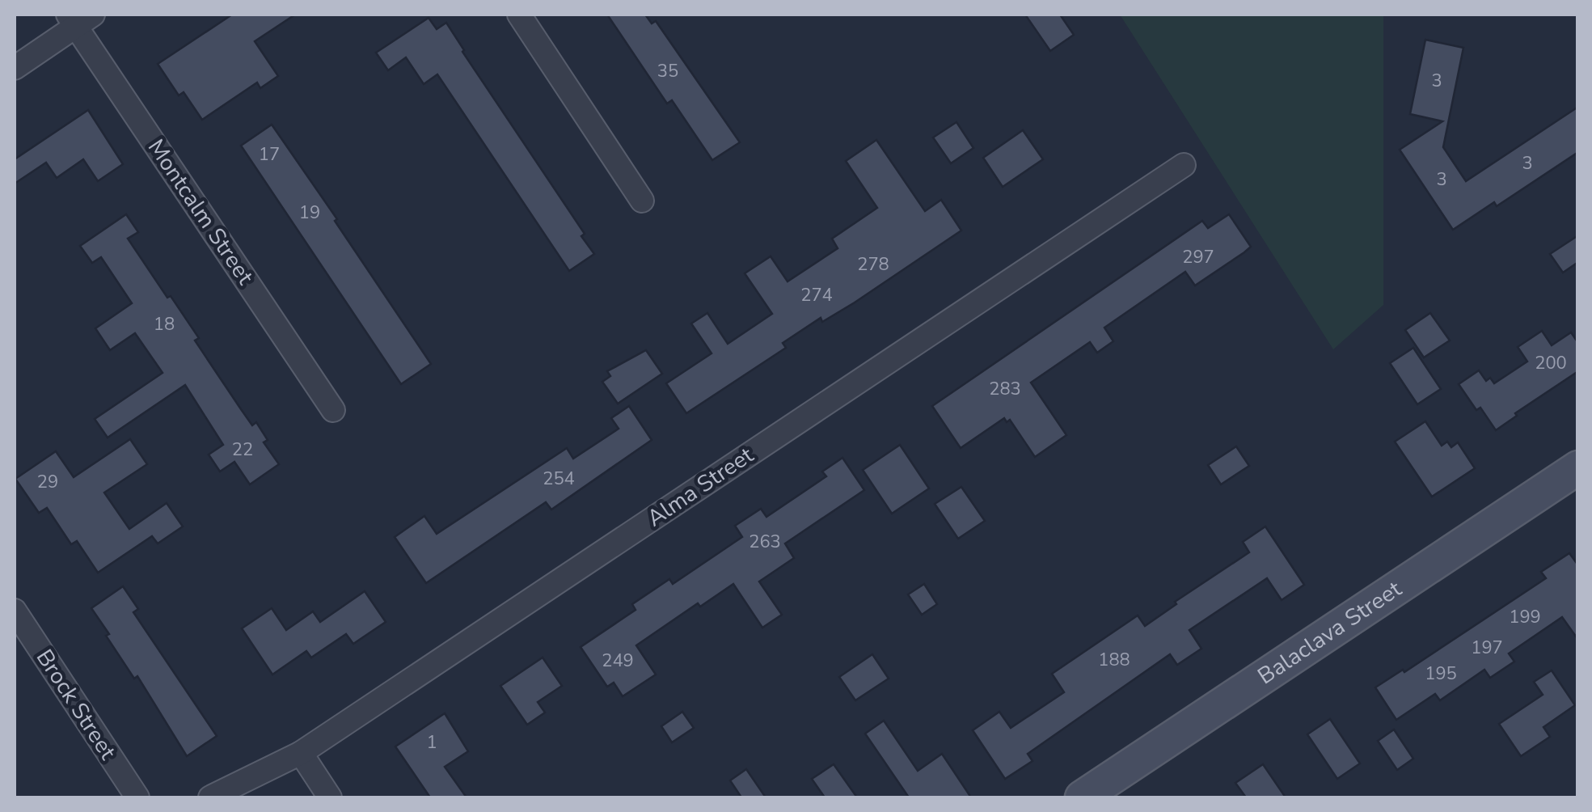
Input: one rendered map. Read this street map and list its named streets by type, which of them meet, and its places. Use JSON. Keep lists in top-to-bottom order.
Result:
{
  "streets": {
    "street": [
      "Montcalm Street",
      "Alma Street",
      "Balaclava Street",
      "Brock Street"
    ]
  },
  "house_numbers": [
    "35",
    "3",
    "17",
    "3",
    "3",
    "19",
    "297",
    "278",
    "274",
    "18",
    "200",
    "283",
    "22",
    "254",
    "29",
    "263",
    "199",
    "197",
    "188",
    "249",
    "195",
    "1"
  ]
}
